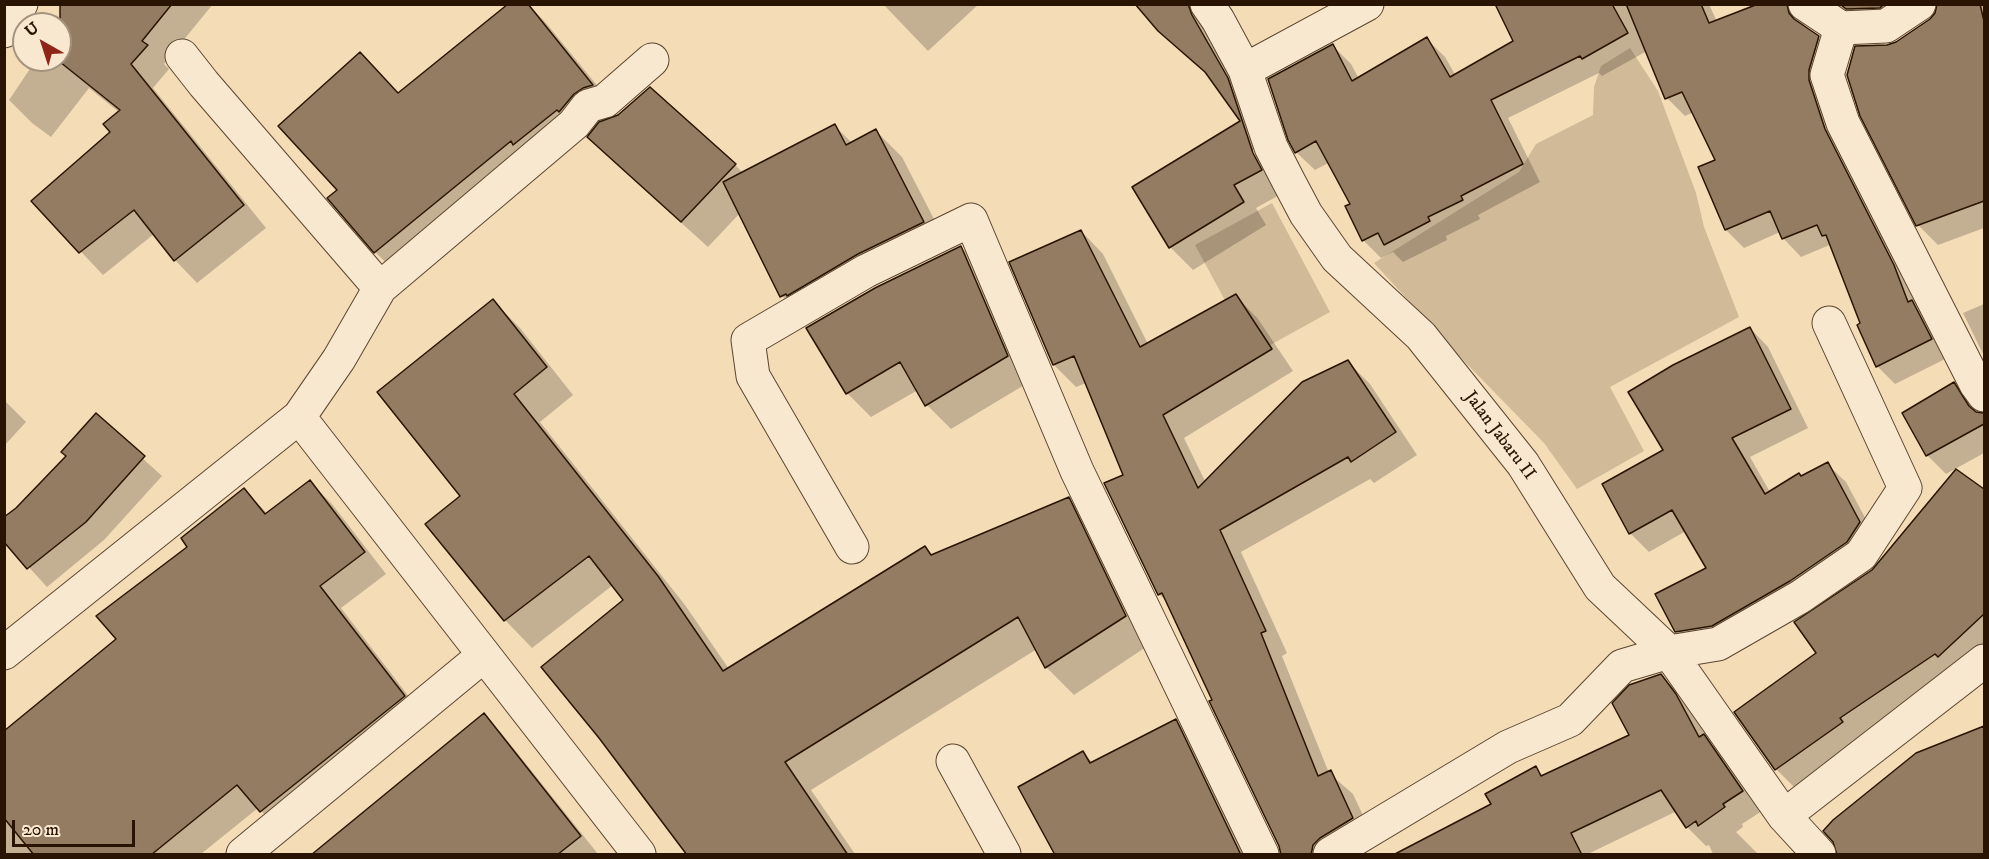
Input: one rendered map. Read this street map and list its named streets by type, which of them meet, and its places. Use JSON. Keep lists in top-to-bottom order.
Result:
{
  "streets": {
    "street": ["Jalan Jabaru II"]
  },
  "scale_bar": "20 m",
  "north": "top left"
}
